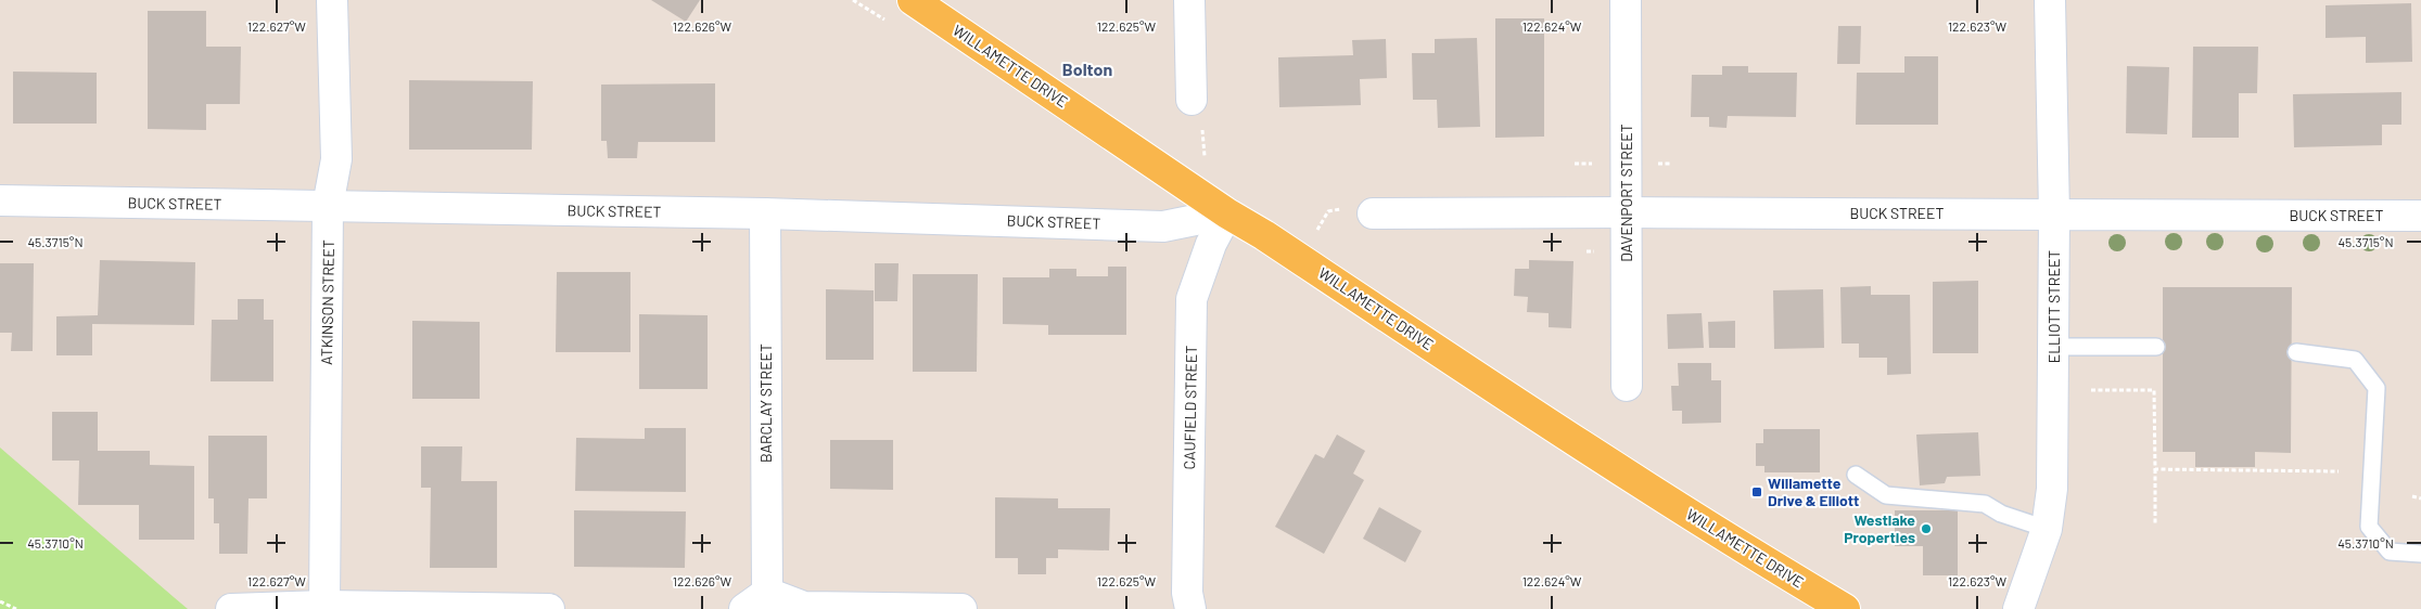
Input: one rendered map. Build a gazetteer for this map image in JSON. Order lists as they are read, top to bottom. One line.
{"streets":{"main road":["WILLAMETTE DRIVE"],"street":["DAVENPORT STREET","BUCK STREET","ATKINSON STREET","ELLIOTT STREET","BARCLAY STREET","CAUFIELD STREET"]},"crossings":[["WILLAMETTE DRIVE","BUCK STREET"],["WILLAMETTE DRIVE","CAUFIELD STREET"],["DAVENPORT STREET","BUCK STREET"],["BUCK STREET","ATKINSON STREET"],["BUCK STREET","ELLIOTT STREET"],["BUCK STREET","BARCLAY STREET"],["BUCK STREET","CAUFIELD STREET"]],"districts":["Bolton"],"places":{"transit":["Willamette Drive & Elliott"],"other":["Westlake Properties"]},"coordinates":["122.627°W","122.626°W","122.625°W","122.624°W","122.623°W","45.3715°N","45.3710°N"]}
